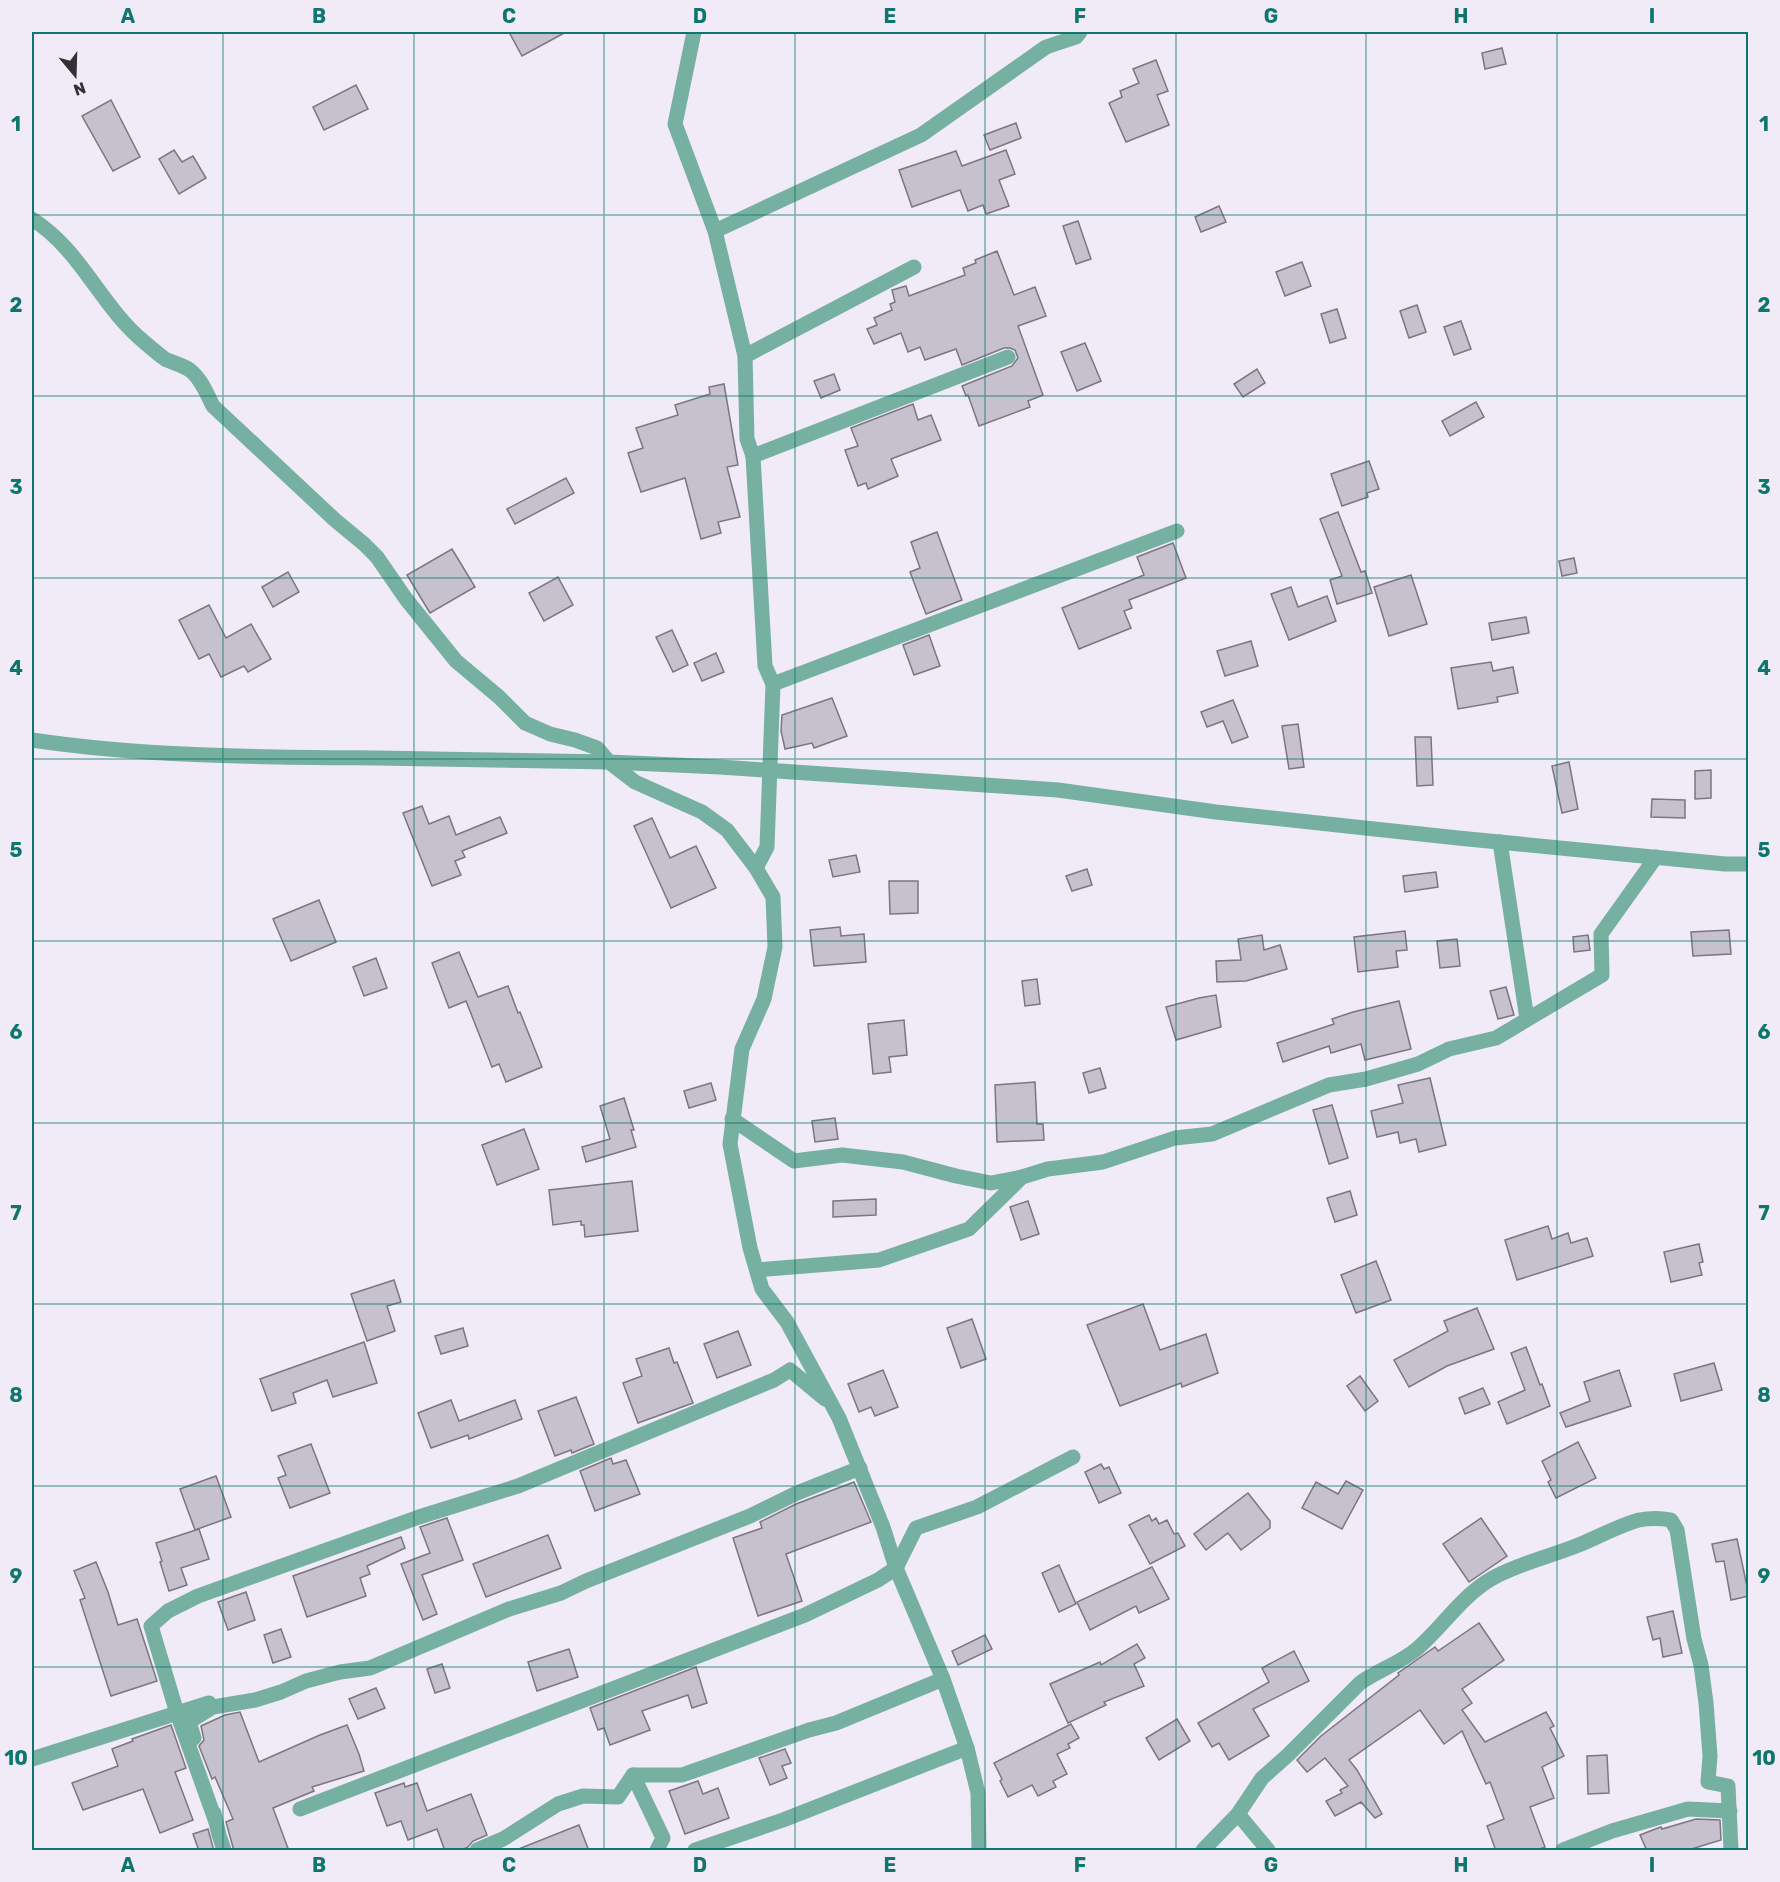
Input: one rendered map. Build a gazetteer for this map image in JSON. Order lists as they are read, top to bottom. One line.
{"north":"bottom","grid":{"columns":["A","B","C","D","E","F","G","H","I"],"rows":["1","2","3","4","5","6","7","8","9","10"]}}
